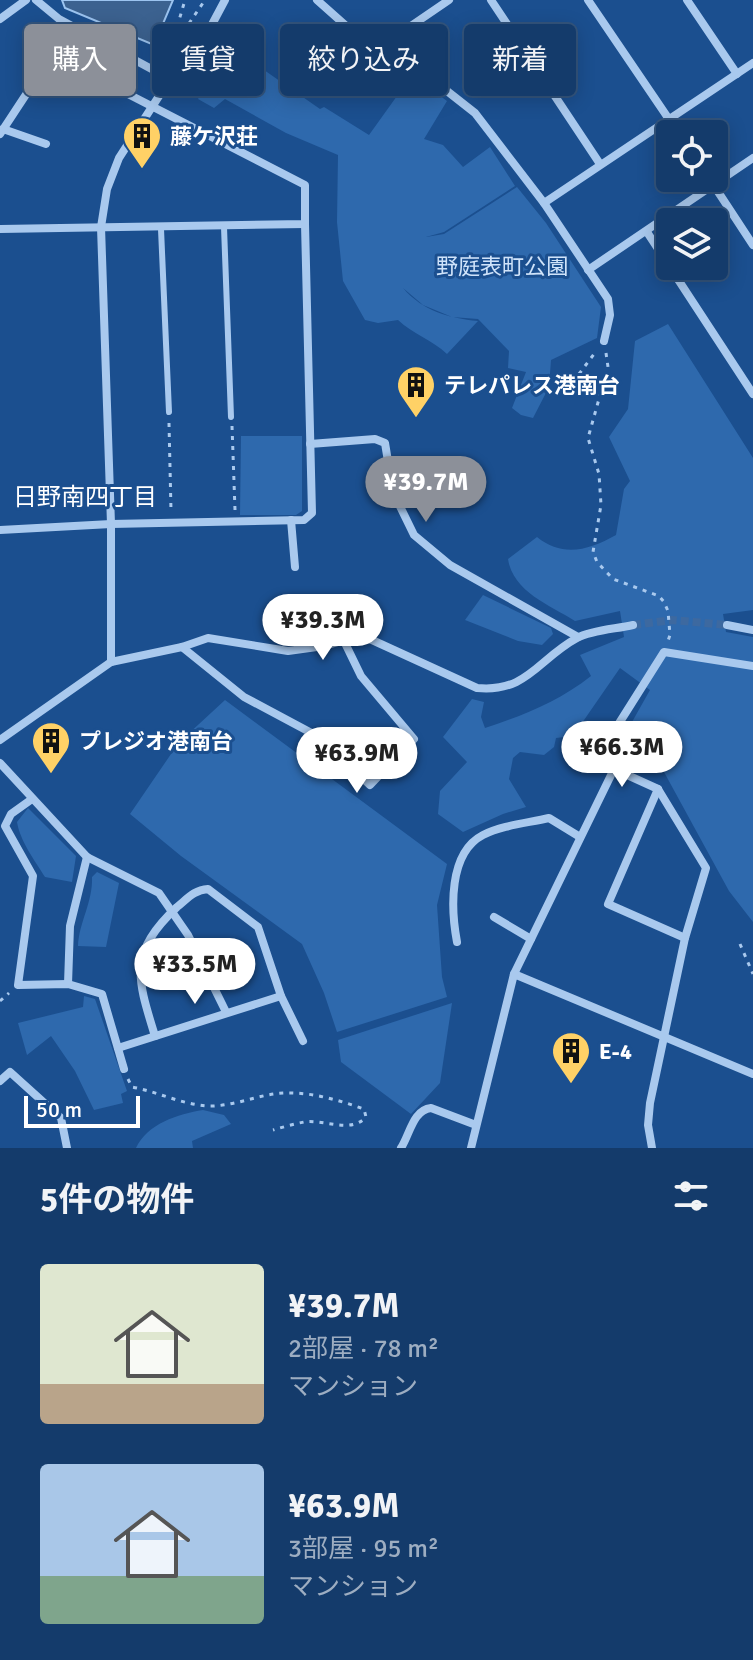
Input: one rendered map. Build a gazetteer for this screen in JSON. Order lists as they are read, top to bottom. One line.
{"districts":["日野南四丁目"],"parks":["野庭表町公園"],"places":{"building":["藤ケ沢荘","テレパレス港南台","プレジオ港南台","E-4"]},"scale_bar":"50 m","page":{"chip":["購入","賃貸","絞り込み","新着"],"price":["¥39.7M","¥39.3M","¥66.3M","¥63.9M","¥33.5M"],"scale":"50 m","heading":"5件の物件","list":[{"name":"¥39.7M","note":"2部屋 · 78 m² · マンション"},{"name":"¥63.9M","note":"3部屋 · 95 m² · マンション"}]}}
